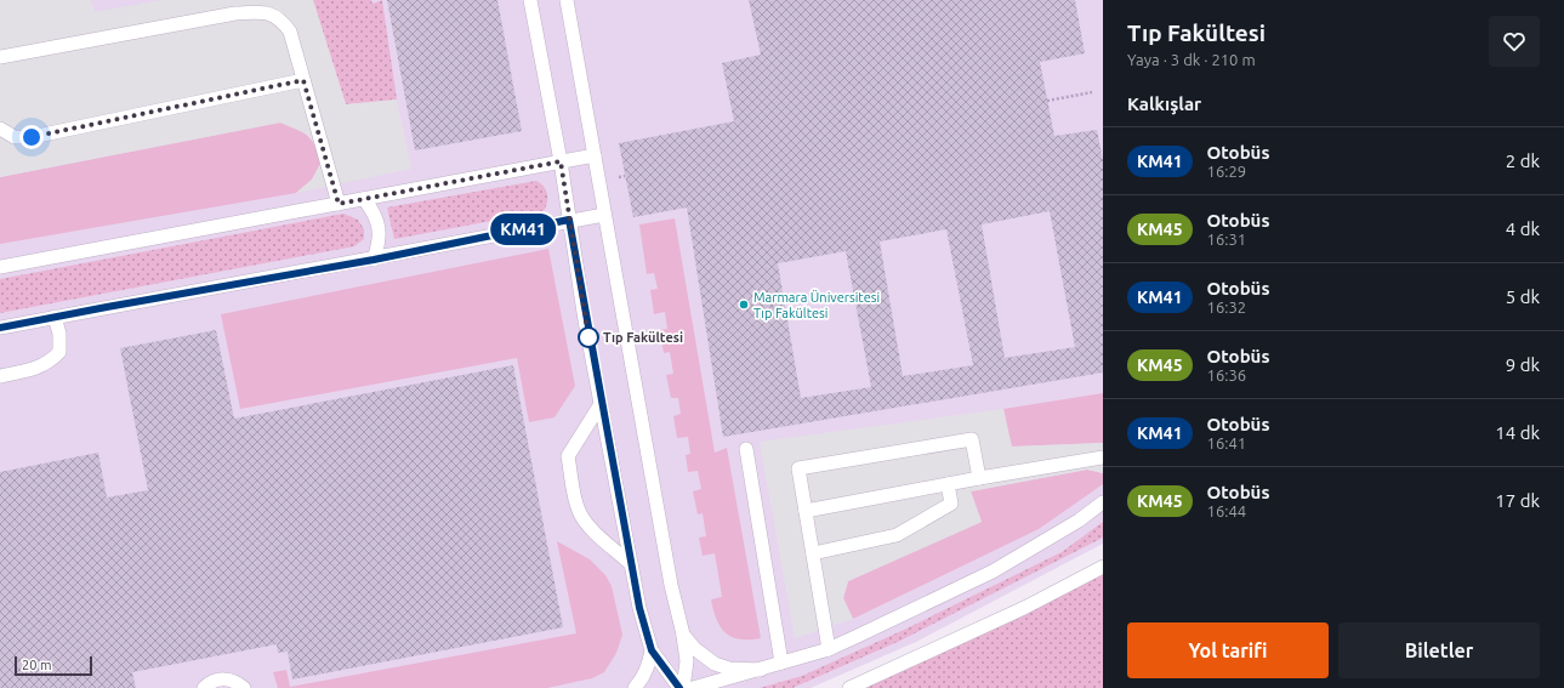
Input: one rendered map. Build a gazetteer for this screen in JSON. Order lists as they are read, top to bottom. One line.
{"places":["Marmara Üniversitesi Tıp Fakültesi","Tıp Fakültesi"],"lines":["bus line KM41"],"scale_bar":"20 m","page":{"on_map":"KM41","heading":[["Tıp Fakültesi","Yaya · 3 dk · 210 m"],"Kalkışlar"],"list":[{"mark":"KM41","name":"Otobüs","note":"16:29","value":"2 dk"},{"mark":"KM45","name":"Otobüs","note":"16:31","value":"4 dk"},{"mark":"KM41","name":"Otobüs","note":"16:32","value":"5 dk"},{"mark":"KM45","name":"Otobüs","note":"16:36","value":"9 dk"},{"mark":"KM41","name":"Otobüs","note":"16:41","value":"14 dk"},{"mark":"KM45","name":"Otobüs","note":"16:44","value":"17 dk"}],"buttons":["Yol tarifi","Biletler"],"scale":"20 m"}}
